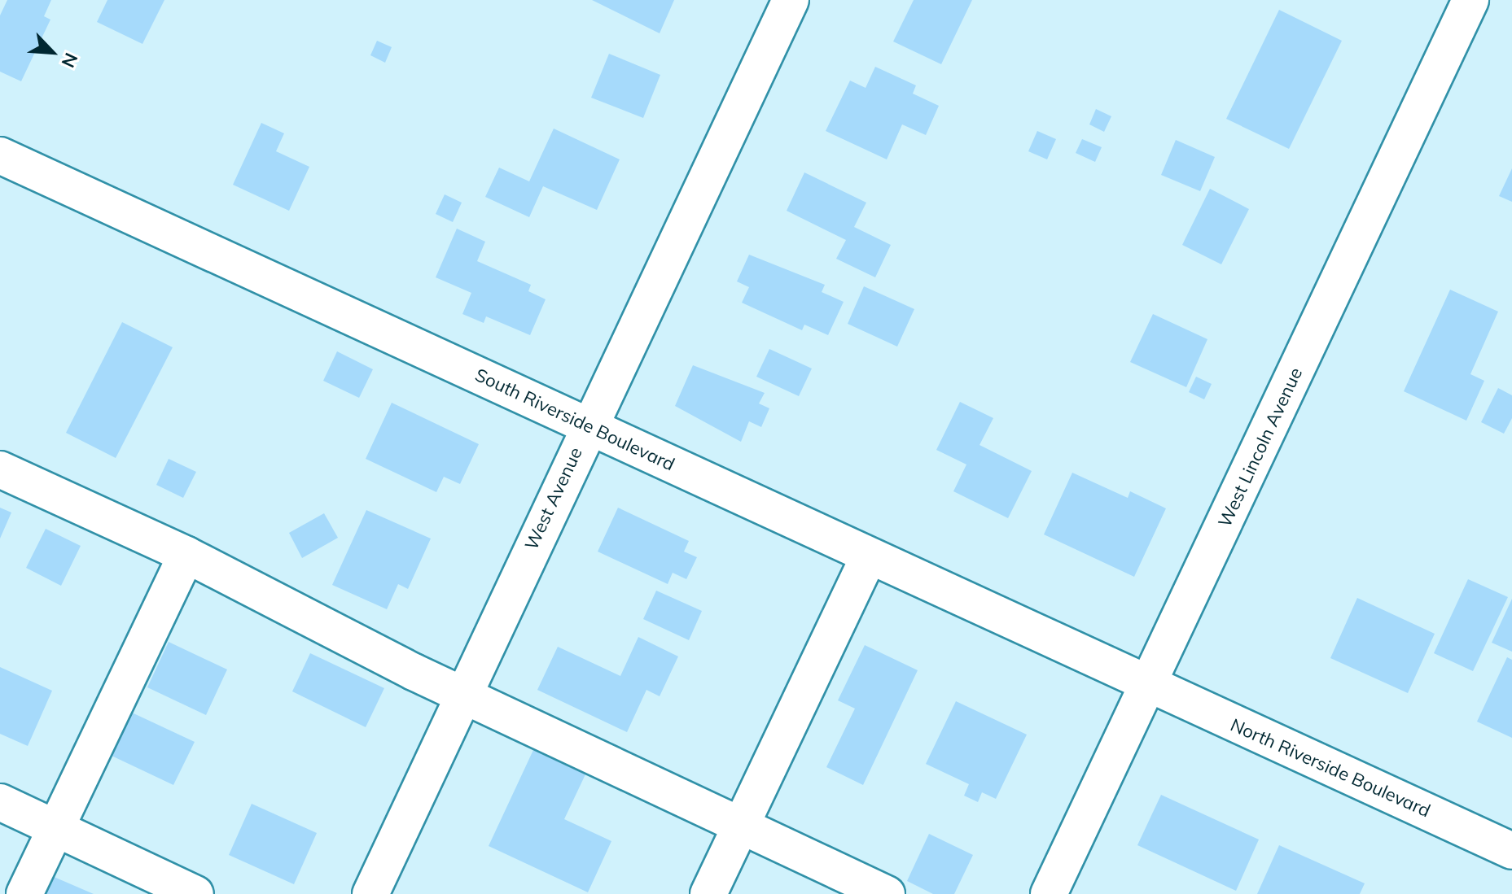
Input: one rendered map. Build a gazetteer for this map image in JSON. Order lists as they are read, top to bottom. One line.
{"streets":{"street":["South Riverside Boulevard","West Lincoln Avenue","West Avenue","North Riverside Boulevard"]},"crossings":[["South Riverside Boulevard","West Lincoln Avenue"],["South Riverside Boulevard","West Avenue"],["South Riverside Boulevard","North Riverside Boulevard"],["West Lincoln Avenue","North Riverside Boulevard"]],"north":"bottom right"}
